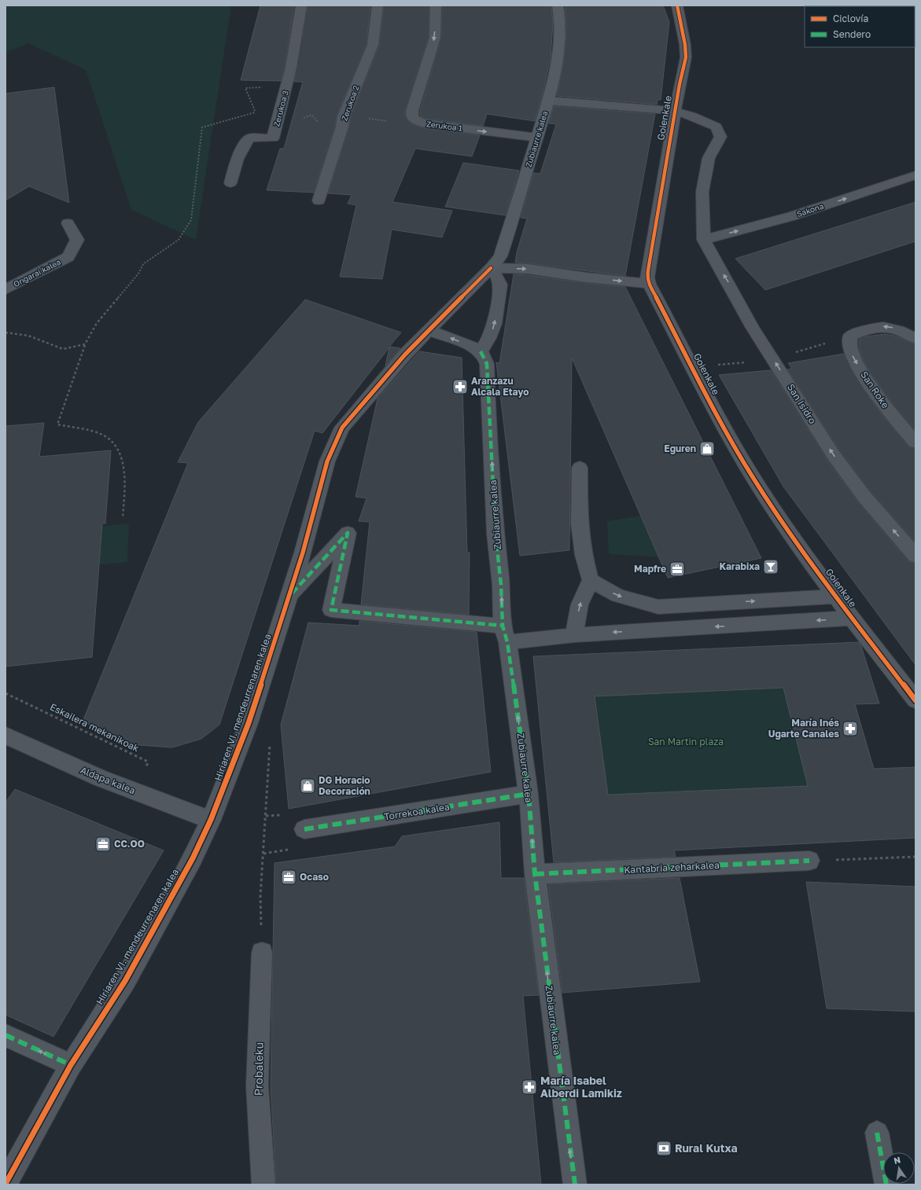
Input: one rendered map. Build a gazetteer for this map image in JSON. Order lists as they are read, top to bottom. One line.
{"streets":{"main road":["Zubiaurre kalea"],"street":["Zerukoa 2","Zerukoa 3","Goienkale","Zerukoa 1","Sakona","Ongarai kalea","San Roke","San Isidro","Hiriaren VI. mendeurrenaren kalea","Aldapa kalea","Torrekoa kalea","Kantabria zeharkalea","Probaleku"],"path":["Eskailera mekanikoak"]},"crossings":[["Zerukoa 1","Zubiaurre kalea"],["Zubiaurre kalea","Hiriaren VI. mendeurrenaren kalea"],["Zubiaurre kalea","Torrekoa kalea"],["Zubiaurre kalea","Kantabria zeharkalea"],["Sakona","San Isidro"],["Hiriaren VI. mendeurrenaren kalea","Aldapa kalea"],["Eskailera mekanikoak","Aldapa kalea"]],"one_way":["Zubiaurre kalea","Sakona","San Isidro"],"parks":["San Martin plaza"],"places":{"pharmacy":["Aranzazu Alcala Etayo","María Inés Ugarte Canales","María Isabel Alberdi Lamikiz"],"shop":["Eguren","DG Horacio Decoración"],"bar":["Karabixa"],"office":["Mapfre","CC.OO","Ocaso"],"bank":["Rural Kutxa"]},"legend":["Ciclovía","Sendero"],"north":"top"}
